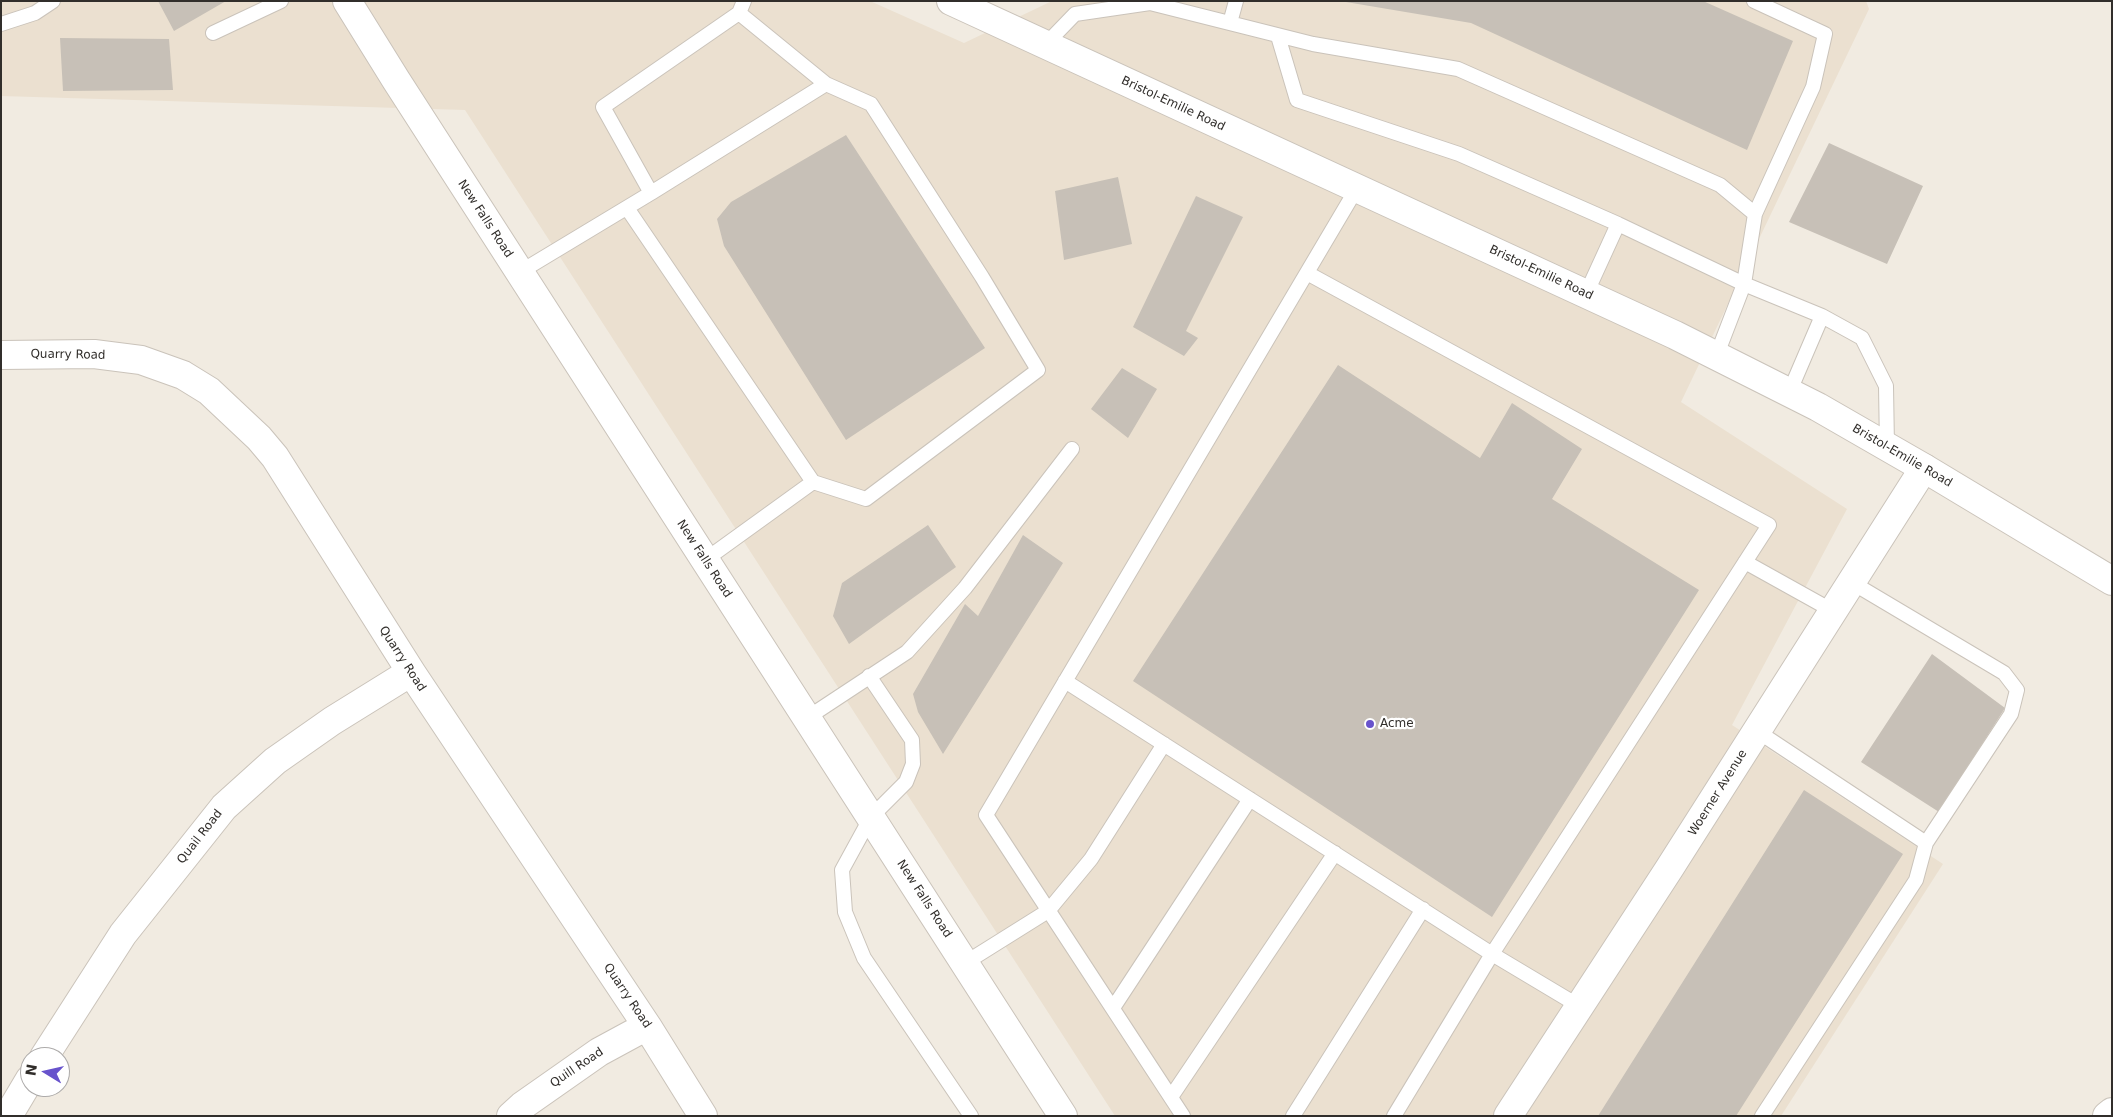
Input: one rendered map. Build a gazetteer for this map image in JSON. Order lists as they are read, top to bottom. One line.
{"streets":{"street":["Bristol-Emilie Road","New Falls Road","Quarry Road","Woerner Avenue","Quail Road","Quill Road"]},"crossings":[["Bristol-Emilie Road","Woerner Avenue"],["Quarry Road","Quail Road"],["Quarry Road","Quill Road"]],"places":["Acme"],"north":"left"}
